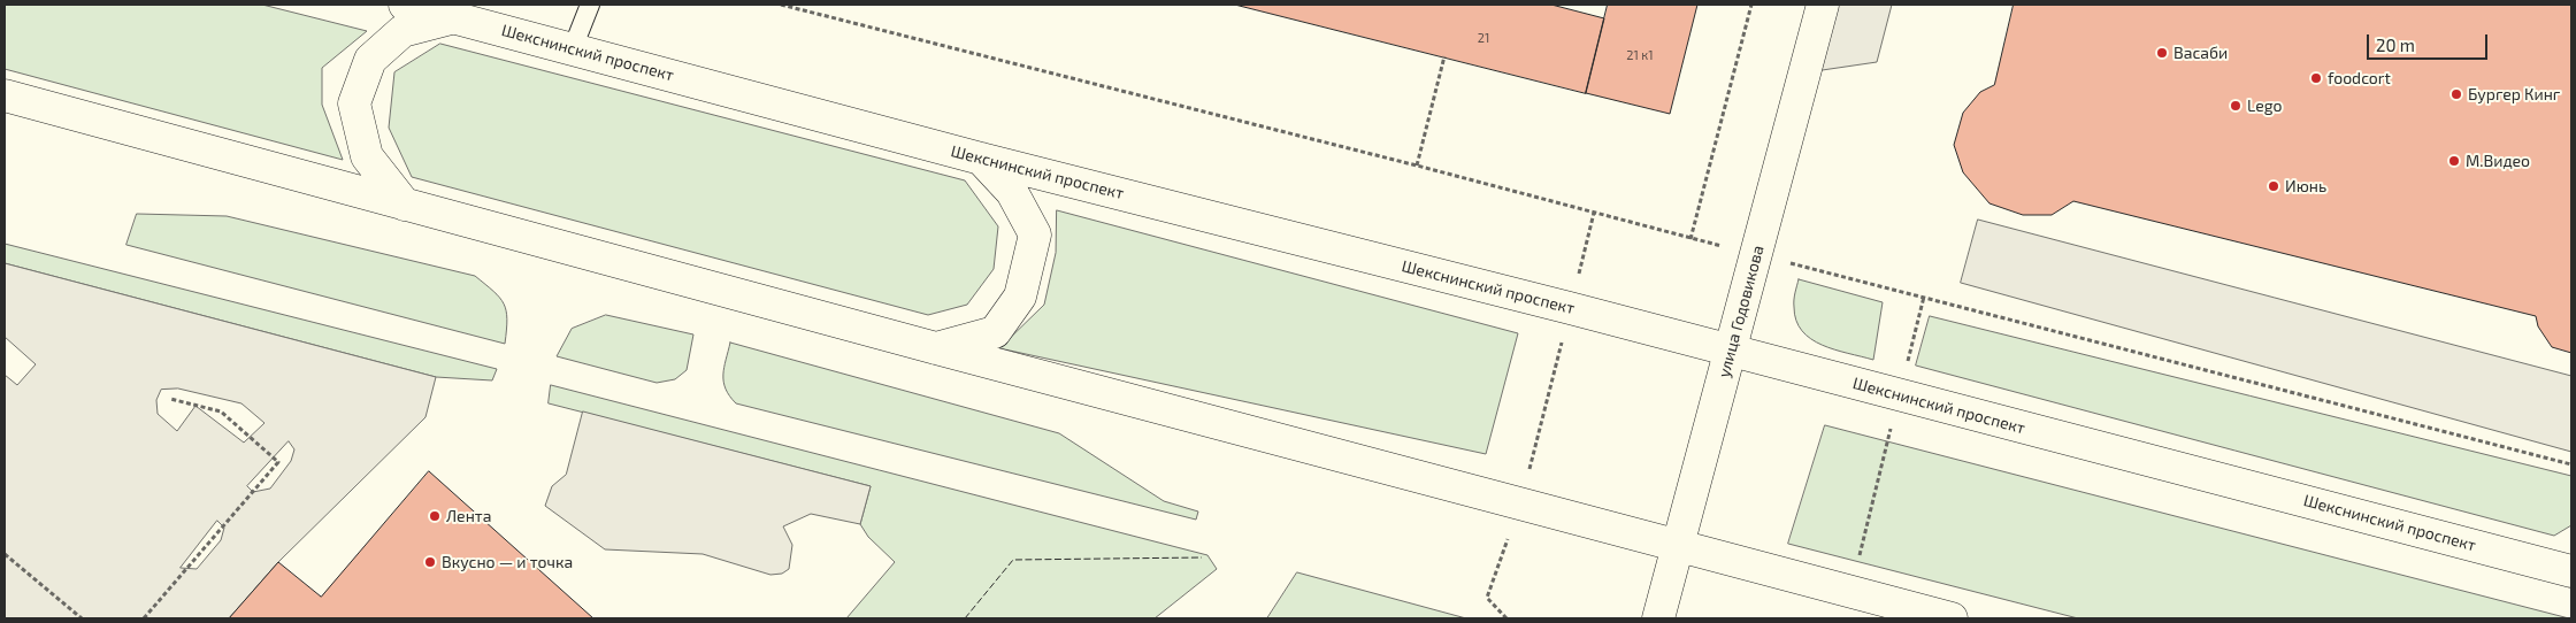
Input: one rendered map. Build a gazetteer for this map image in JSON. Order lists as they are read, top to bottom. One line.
{"streets":{"main road":["Шекснинский проспект","улица Годовикова"]},"crossings":[["Шекснинский проспект","улица Годовикова"]],"places":["Васаби","foodcort","Бургер Кинг","Lego","М.Видео","Июнь","Лента","Вкусно — и точка"],"house_numbers":["21","21 к1"],"scale_bar":"20 m"}
